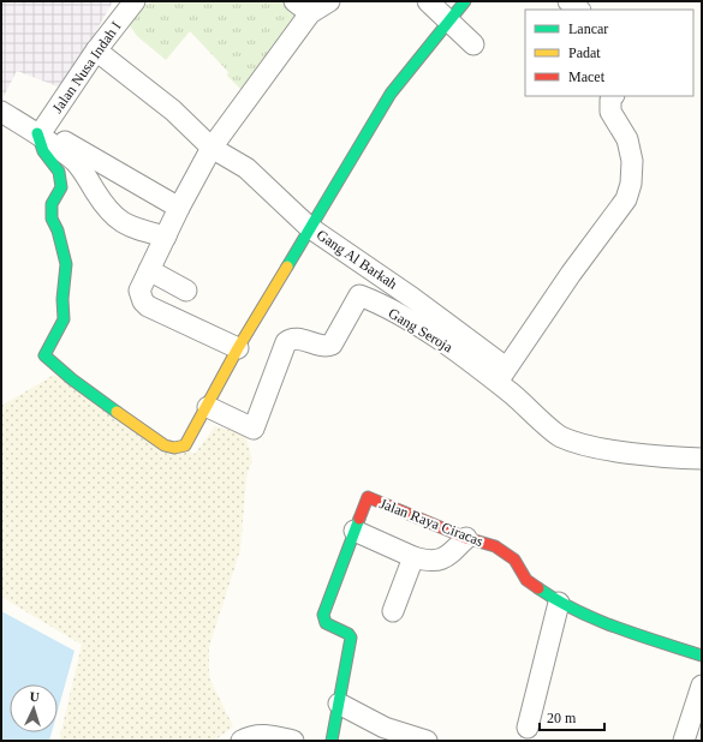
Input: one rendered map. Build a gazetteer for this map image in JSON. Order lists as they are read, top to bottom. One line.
{"streets":{"street":["Jalan Nusa Indah I","Gang Al Barkah","Gang Seroja","Jalan Raya Ciracas"]},"crossings":[["Jalan Nusa Indah I","Gang Al Barkah"],["Gang Al Barkah","Gang Seroja"]],"legend":["Lancar","Padat","Macet"],"scale_bar":"20 m","north":"top"}
